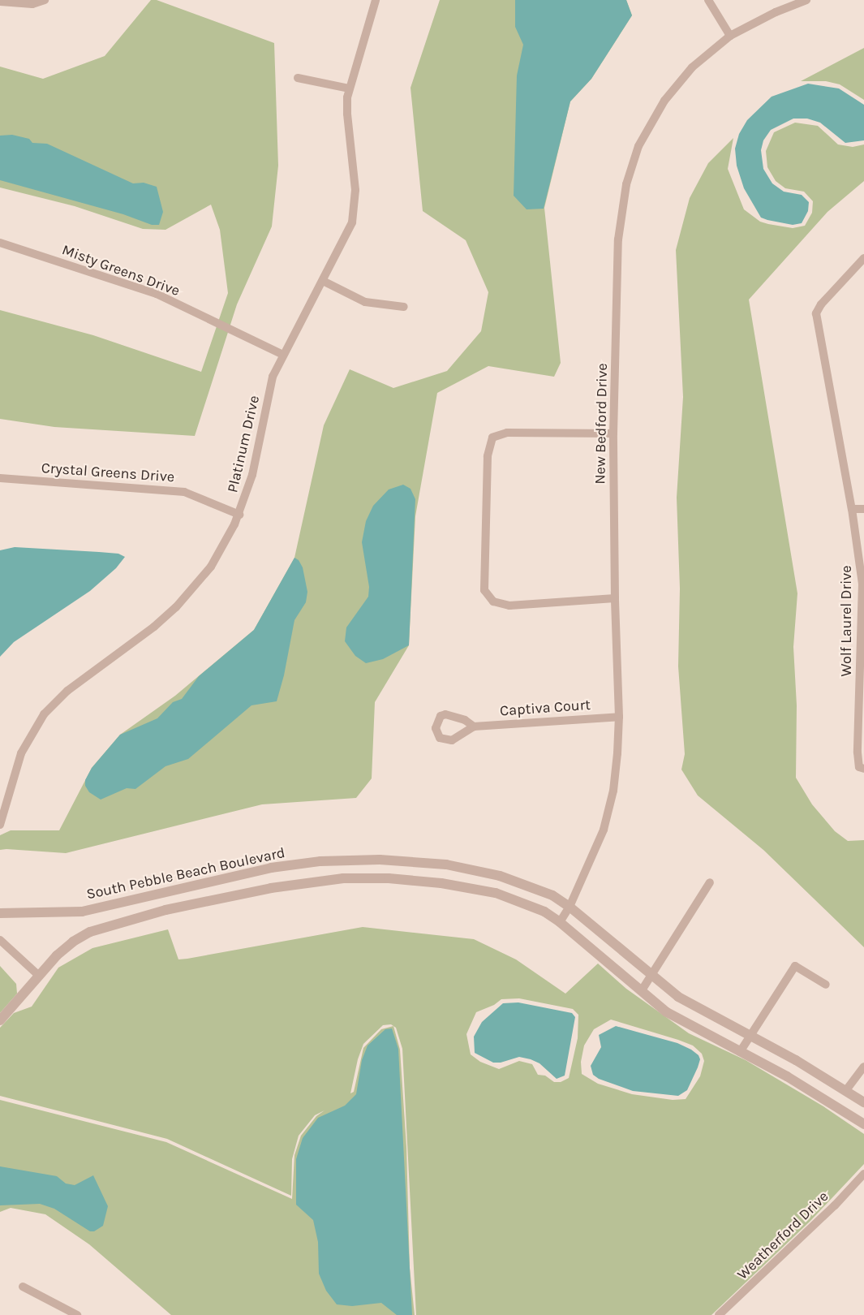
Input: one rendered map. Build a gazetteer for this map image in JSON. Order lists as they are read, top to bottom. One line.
{"streets":{"street":["Misty Greens Drive","New Bedford Drive","Platinum Drive","Crystal Greens Drive","Wolf Laurel Drive","Captiva Court","South Pebble Beach Boulevard","Weatherford Drive"]},"crossings":[["Misty Greens Drive","Platinum Drive"],["New Bedford Drive","Captiva Court"],["New Bedford Drive","South Pebble Beach Boulevard"],["Platinum Drive","Crystal Greens Drive"]]}
